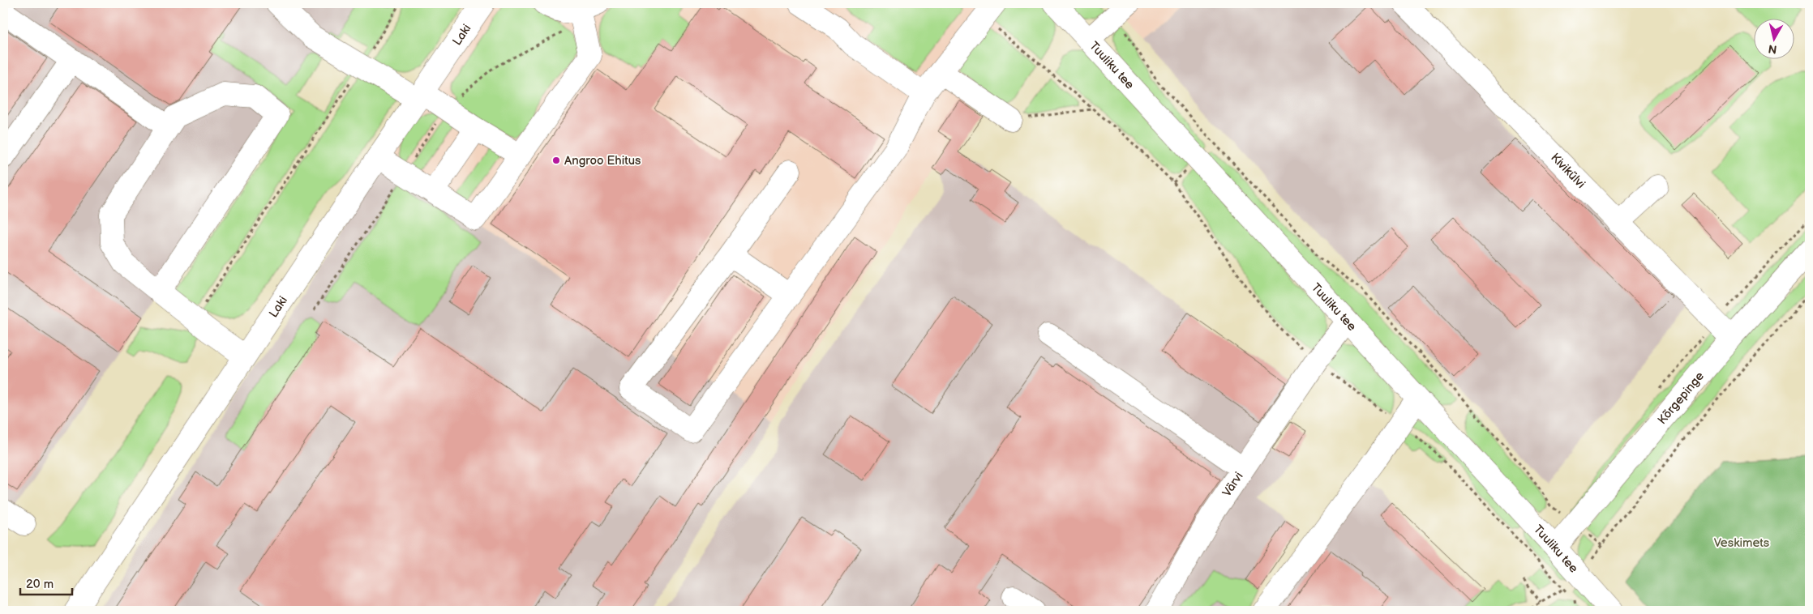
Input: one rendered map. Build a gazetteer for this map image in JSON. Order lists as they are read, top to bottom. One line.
{"streets":{"street":["Laki","Tuuliku tee","Kivikülvi","Kõrgepinge","Värvi"]},"crossings":[["Tuuliku tee","Kõrgepinge"],["Tuuliku tee","Värvi"],["Kivikülvi","Kõrgepinge"]],"parks":["Veskimets"],"places":["Angroo Ehitus"],"scale_bar":"20 m","north":"bottom"}
